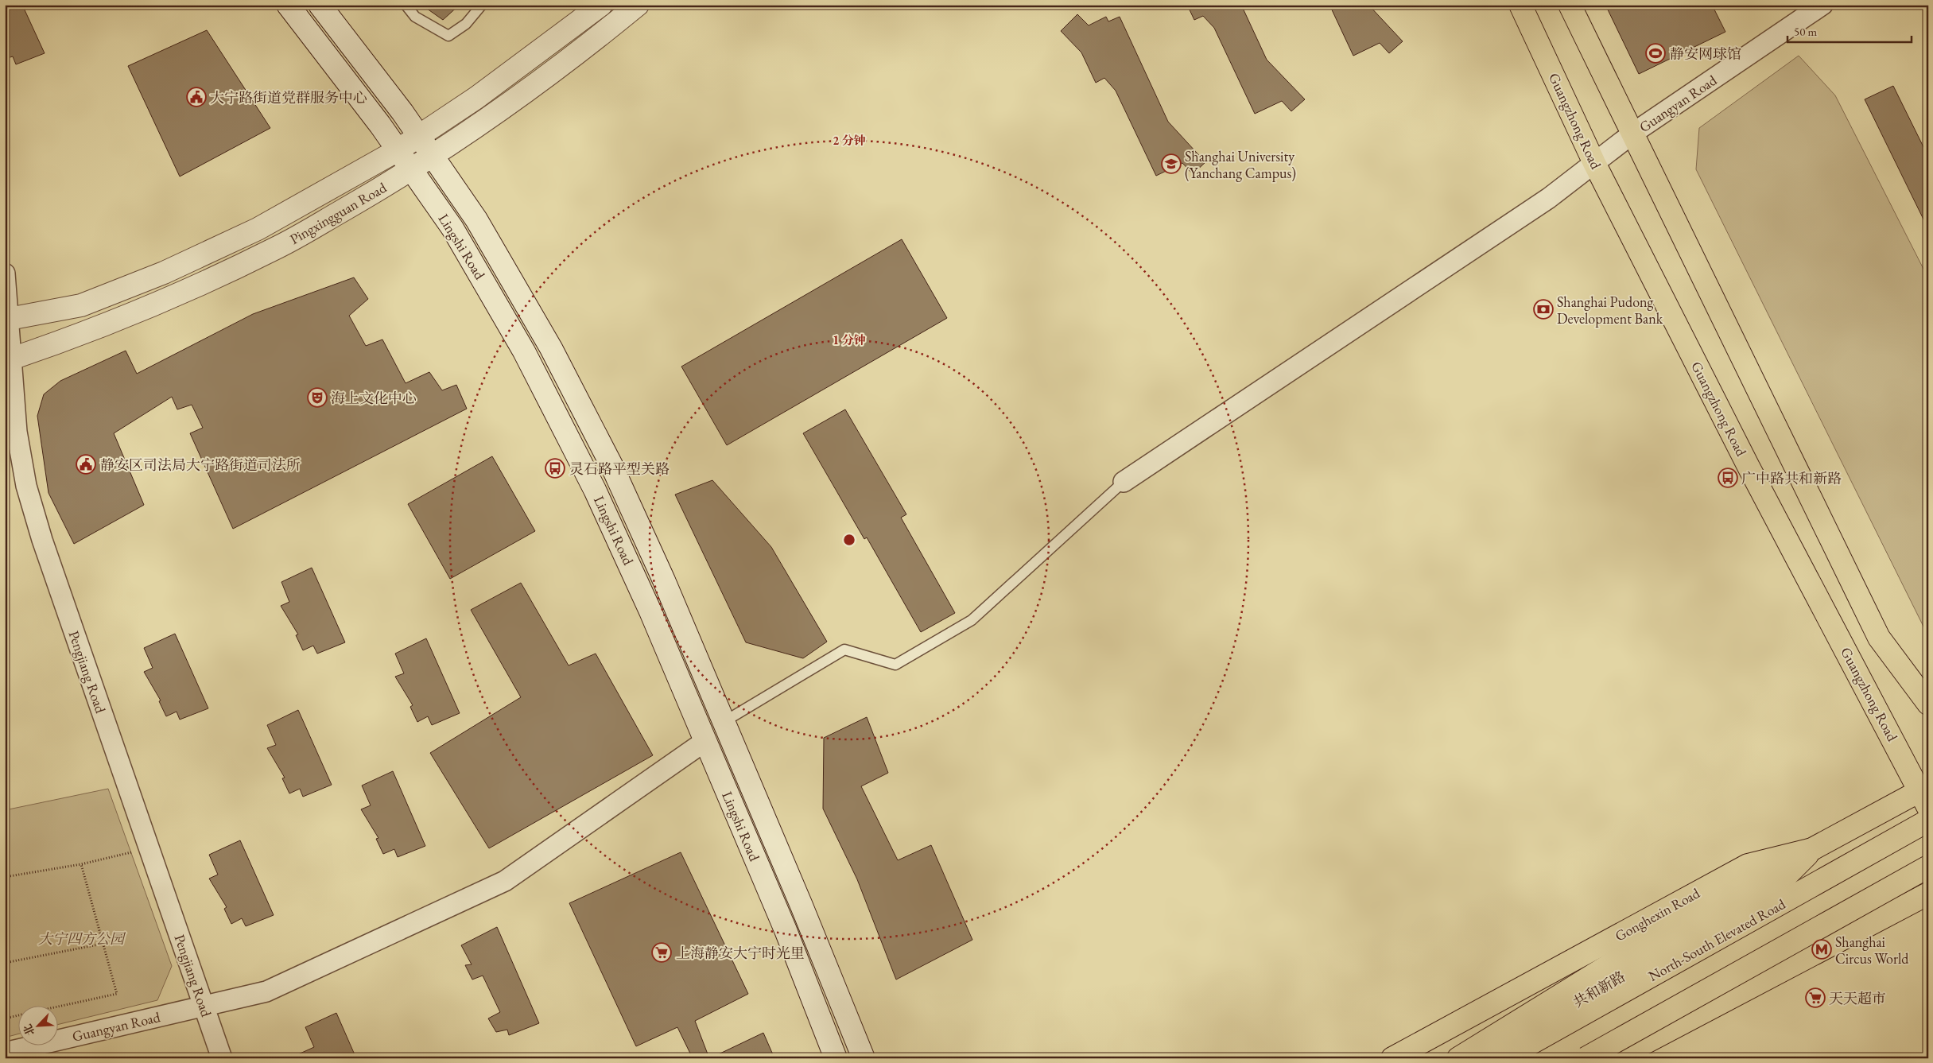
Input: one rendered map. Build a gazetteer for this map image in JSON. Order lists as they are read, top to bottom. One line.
{"streets":{"main road":["Guangzhong Road","Pingxingguan Road","Lingshi Road","Gonghexin Road","North-South Elevated Road","共和新路"],"street":["Guangyan Road","Pengjiang Road"]},"crossings":[["Guangyan Road","Guangzhong Road"],["Guangyan Road","Lingshi Road"],["Guangyan Road","Pengjiang Road"],["Guangzhong Road","Gonghexin Road"],["Pingxingguan Road","Lingshi Road"],["Pingxingguan Road","Pengjiang Road"],["Gonghexin Road","共和新路"]],"parks":["大宁四方公园"],"places":{"sports":["静安网球馆"],"public building":["大宁路街道党群服务中心","静安区司法局大宁路街道司法所"],"school or university":["Shanghai University (Yanchang Campus)"],"bank":["Shanghai Pudong Development Bank"],"theatre":["海上文化中心"],"bus stop":["灵石路平型关路","广中路共和新路"],"metro station":["Shanghai Circus World"],"supermarket":["上海静安大宁时光里","天天超市"]},"scale_bar":"50 m","north":"bottom left","rings":["2 分钟","1 分钟"]}
